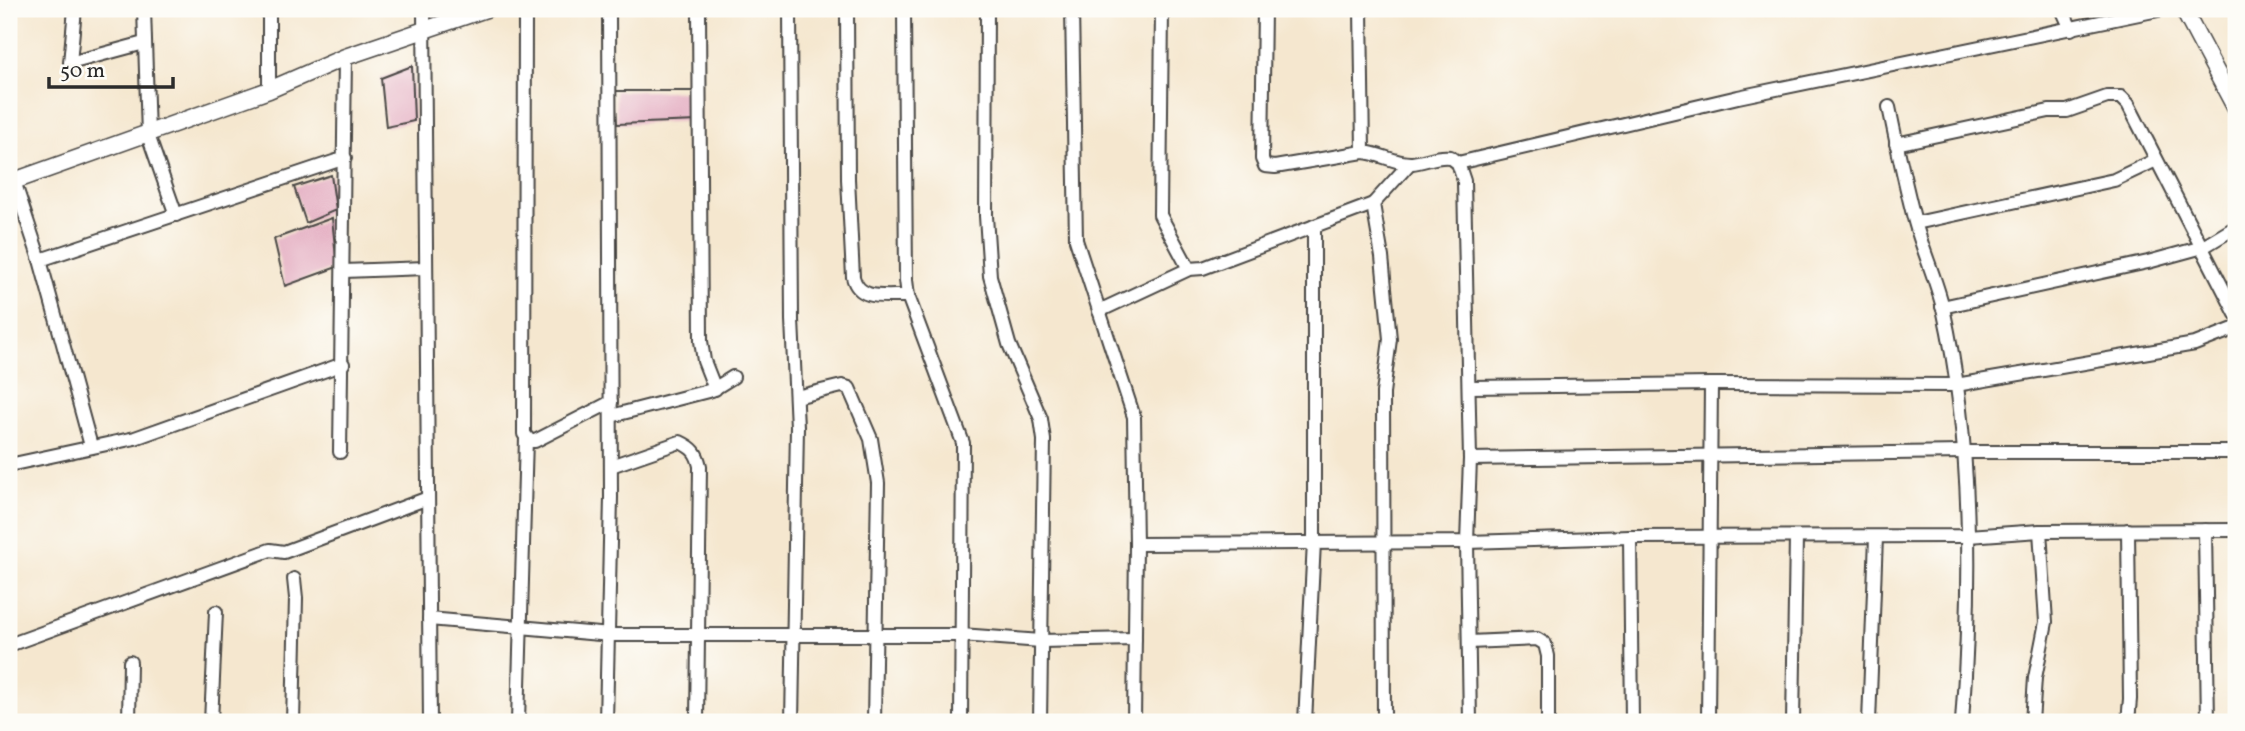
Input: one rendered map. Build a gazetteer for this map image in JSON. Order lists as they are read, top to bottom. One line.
{"scale_bar":"50 m"}
